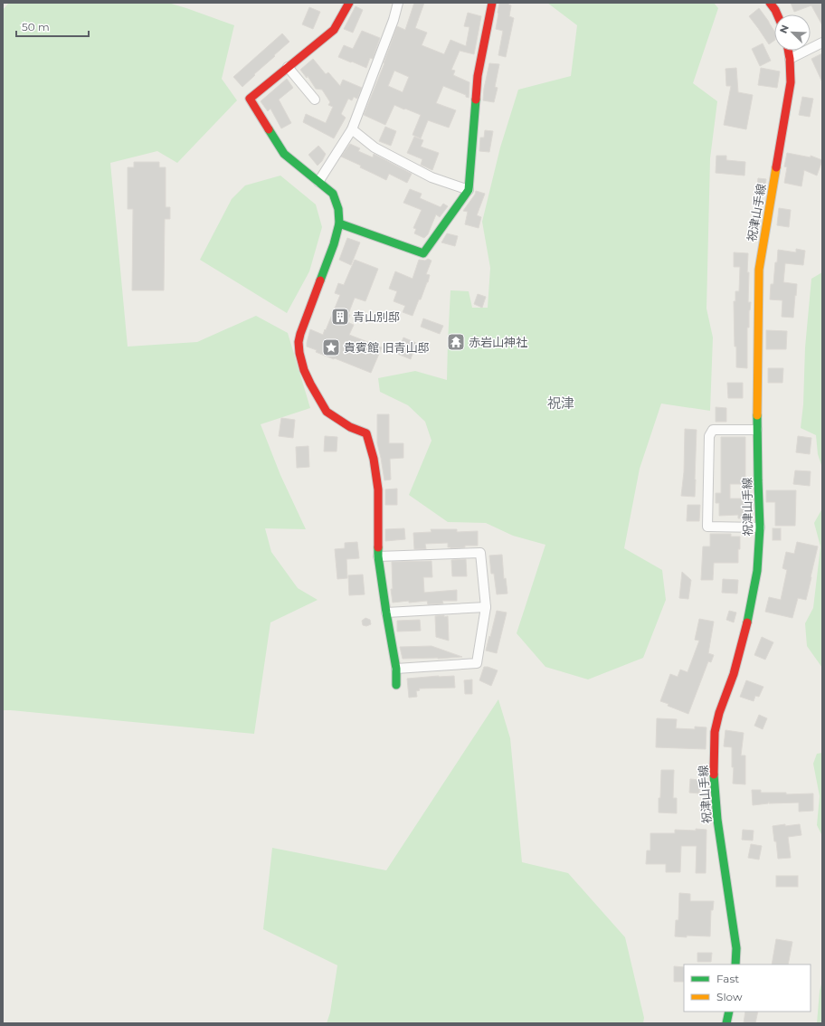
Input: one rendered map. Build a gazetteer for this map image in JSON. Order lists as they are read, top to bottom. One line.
{"streets":{"street":["祝津山手線"]},"districts":["祝津"],"places":{"building":["青山別邸"],"temple":["赤岩山神社"],"place":["貴賓館 旧青山邸"]},"legend":["Fast","Slow"],"scale_bar":"50 m","north":"top left"}
